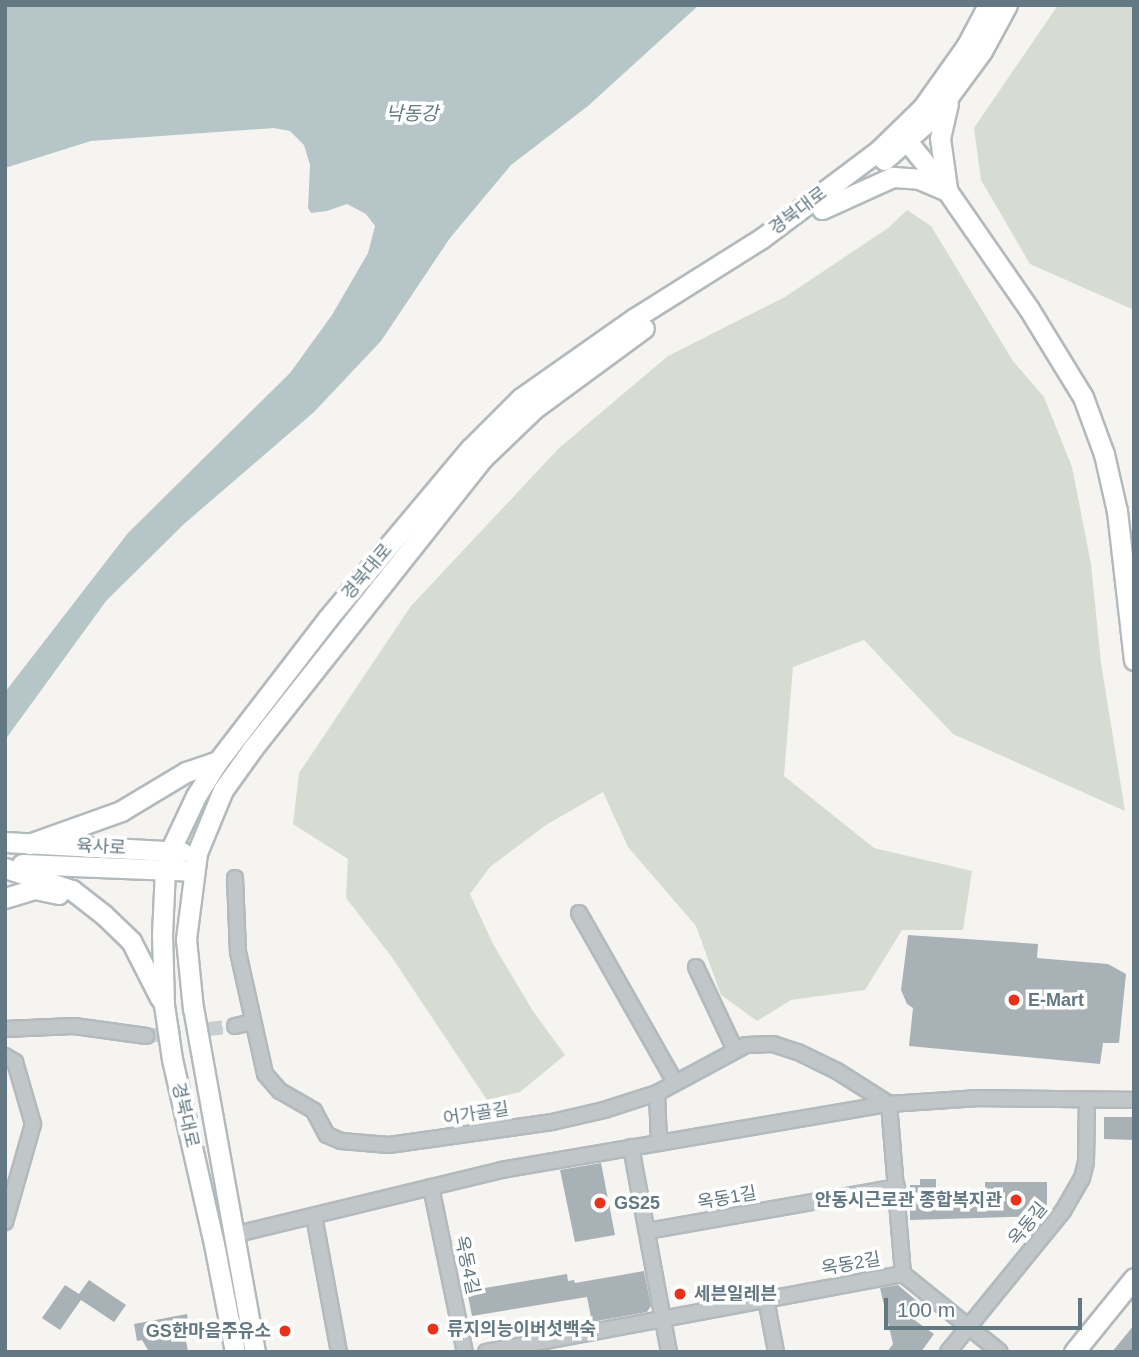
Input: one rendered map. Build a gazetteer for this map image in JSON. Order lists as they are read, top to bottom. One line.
{"streets":{"street":["경북대로","육사로","어가골길","옥동1길","옥동길","옥동2길","옥동4길"]},"crossings":[["경북대로","육사로"],["옥동길","옥동2길"]],"water":["낙동강"],"places":["E-Mart","안동시근로관 종합복지관","GS25","세븐일레븐","류지의능이버섯백숙","GS한마음주유소"],"scale_bar":"100 m"}
